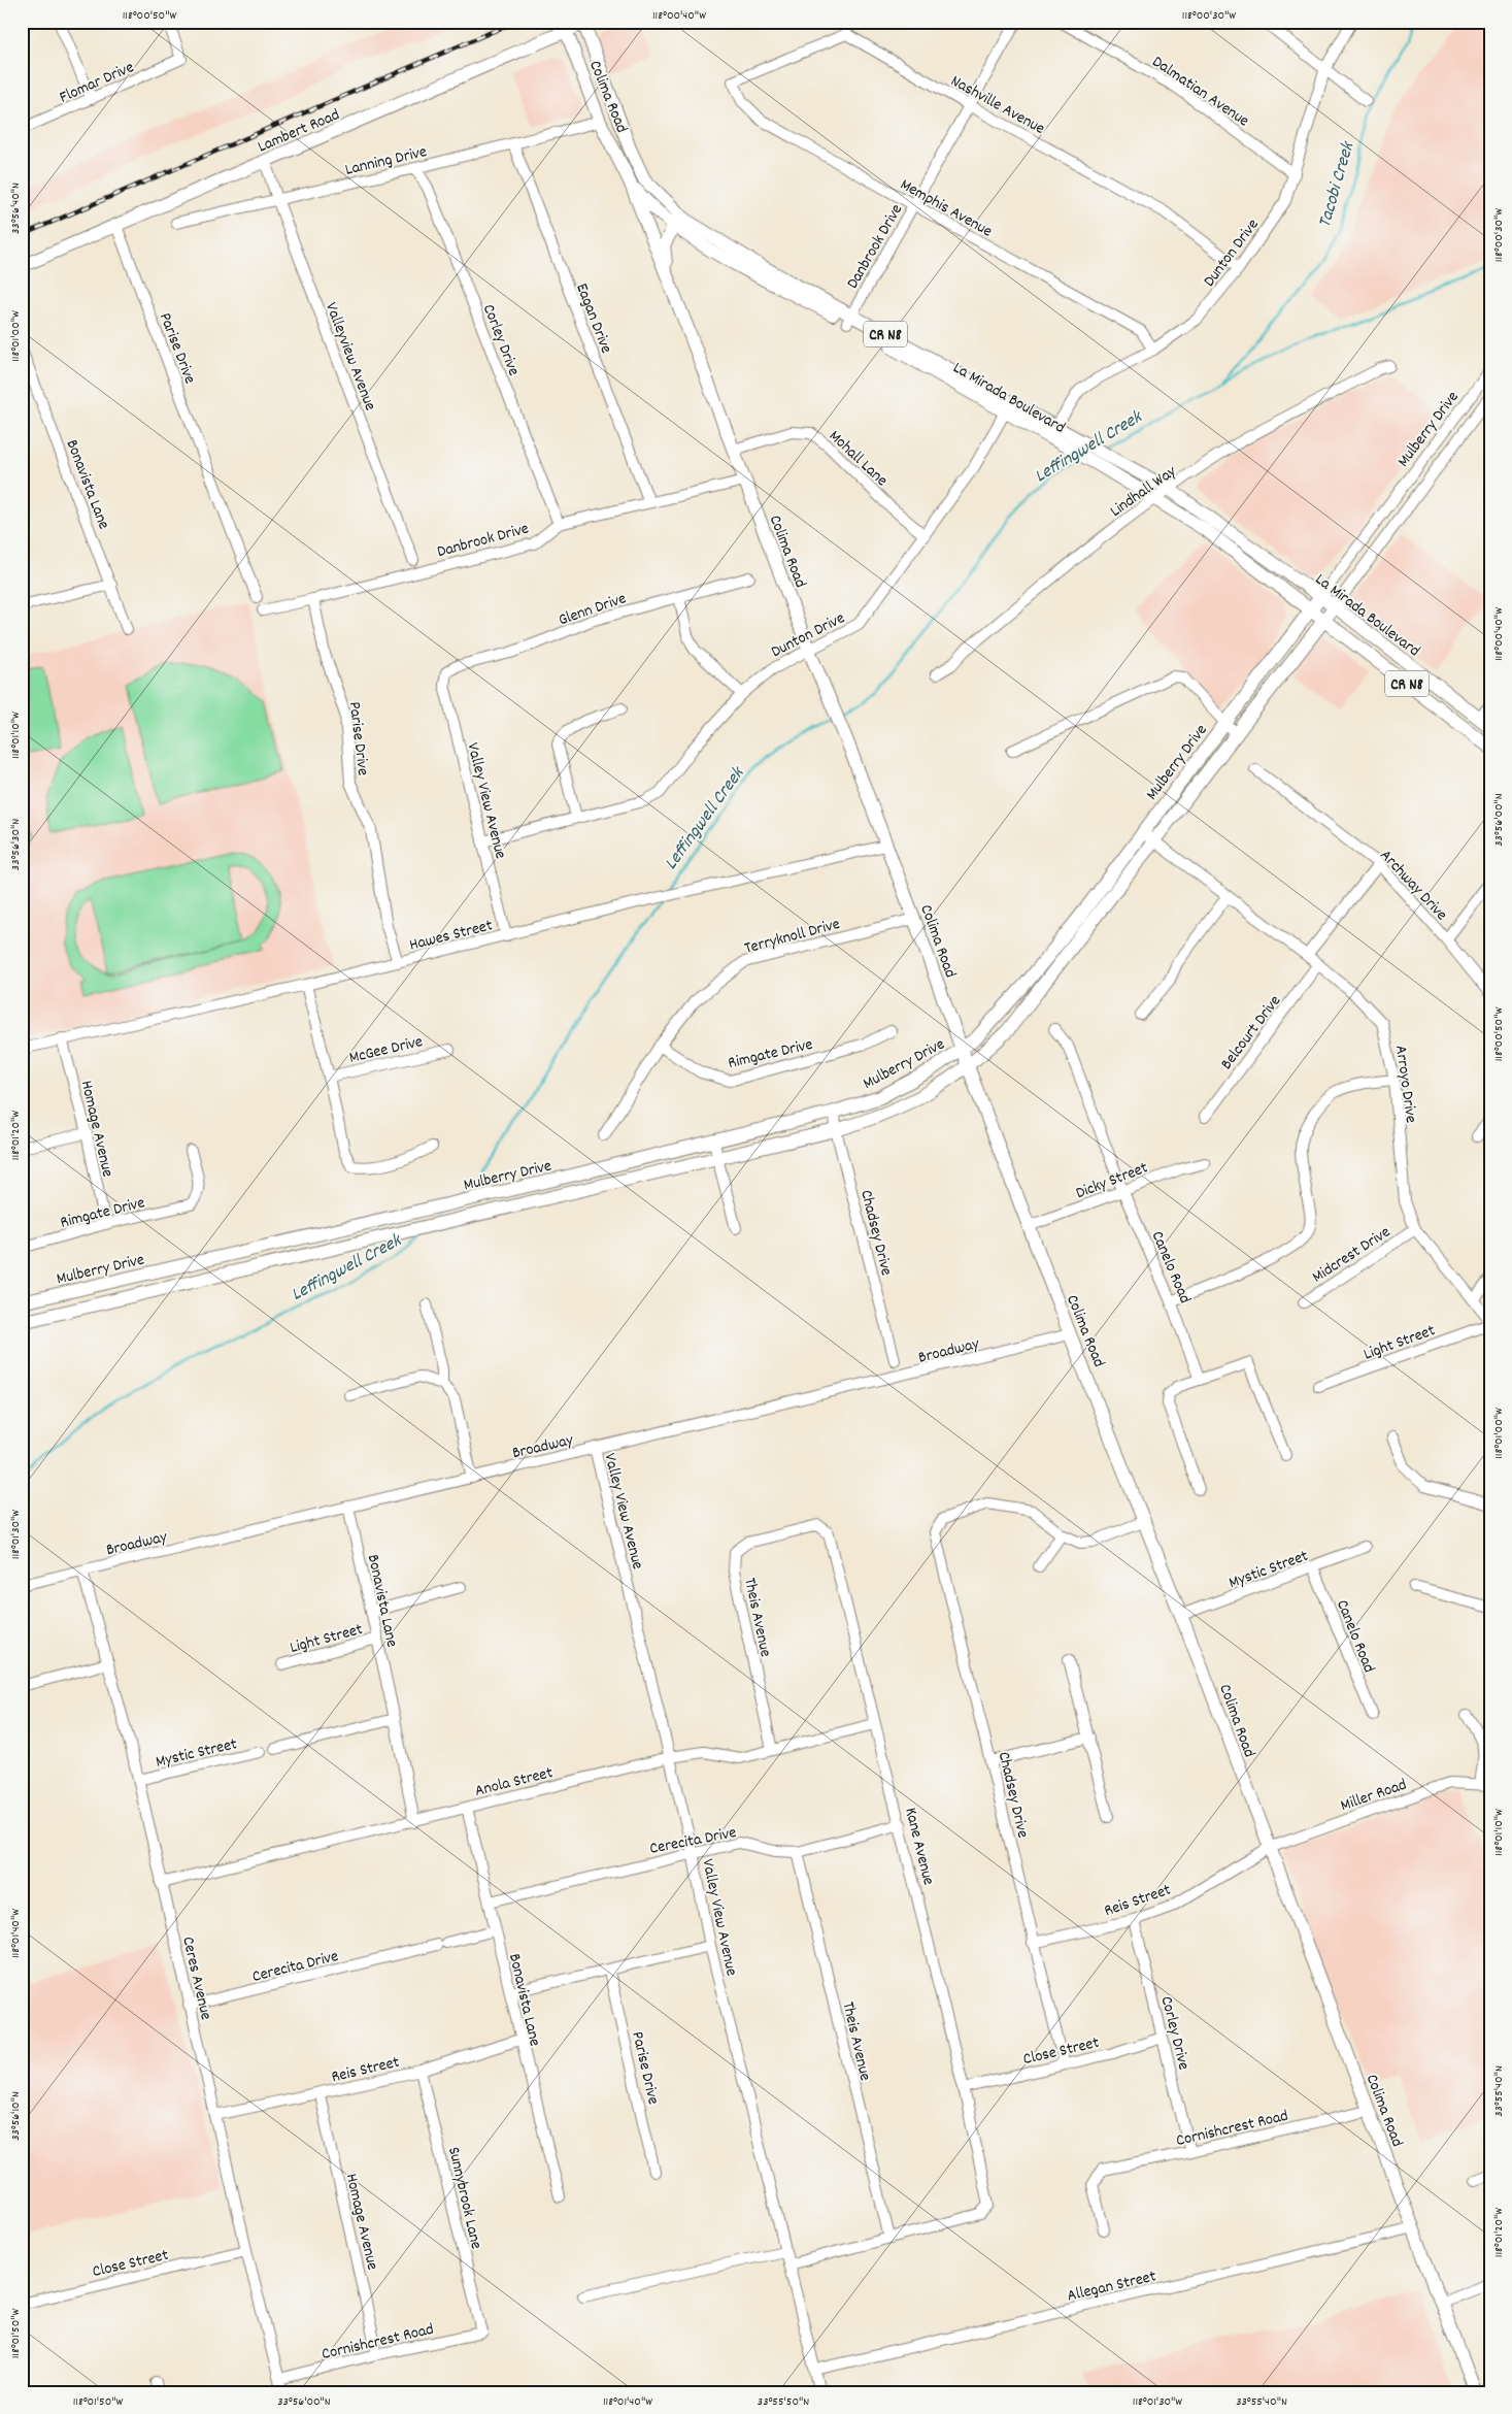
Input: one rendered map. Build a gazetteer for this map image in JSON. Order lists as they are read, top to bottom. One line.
{"streets":{"main road":["Colima Road","Lambert Road","CR N8","La Mirada Boulevard","Mulberry Drive"],"street":["Flomar Drive","Dalmatian Avenue","Nashville Avenue","Lanning Drive","Memphis Avenue","Danbrook Drive","Dunton Drive","Eagan Drive","Corley Drive","Parise Drive","Valleyview Avenue","Mohall Lane","Bonavista Lane","Lindhall Way","Glenn Drive","Valley View Avenue","Archway Drive","Hawes Street","Terryknoll Drive","Belcourt Drive","McGee Drive","Rimgate Drive","Arroyo Drive","Homage Avenue","Dicky Street","Chadsey Drive","Midcrest Drive","Canelo Road","Light Street","Broadway","Mystic Street","Theis Avenue","Anola Street","Miller Road","Cerecita Drive","Kane Avenue","Reis Street","Ceres Avenue","Close Street","Cornishcrest Road","Sunnybrook Lane","Allegan Street"]},"crossings":[["Dalmatian Avenue","Dunton Drive"],["Colima Road","Lambert Road"],["Colima Road","Lanning Drive"],["Colima Road","Danbrook Drive"],["Colima Road","Dunton Drive"],["Colima Road","La Mirada Boulevard"],["Colima Road","Mulberry Drive"],["Colima Road","Mohall Lane"],["Colima Road","Hawes Street"],["Colima Road","Terryknoll Drive"],["Colima Road","Dicky Street"],["Colima Road","Broadway"],["Colima Road","Mystic Street"],["Colima Road","Miller Road"],["Colima Road","Reis Street"],["Colima Road","Cornishcrest Road"],["Colima Road","Allegan Street"],["Nashville Avenue","Memphis Avenue"],["Nashville Avenue","Danbrook Drive"],["Nashville Avenue","Dunton Drive"],["Lambert Road","Parise Drive"],["Lambert Road","Valleyview Avenue"],["Lanning Drive","Eagan Drive"],["Lanning Drive","Corley Drive"],["Lanning Drive","Valleyview Avenue"],["Memphis Avenue","Danbrook Drive"],["Memphis Avenue","Dunton Drive"],["Danbrook Drive","Eagan Drive"],["Danbrook Drive","Corley Drive"],["Danbrook Drive","Parise Drive"],["Danbrook Drive","La Mirada Boulevard"],["Dunton Drive","La Mirada Boulevard"],["Dunton Drive","Mohall Lane"],["Dunton Drive","Valley View Avenue"],["Corley Drive","Reis Street"],["Corley Drive","Close Street"],["Corley Drive","Cornishcrest Road"],["Parise Drive","Hawes Street"],["La Mirada Boulevard","Mulberry Drive"],["La Mirada Boulevard","Lindhall Way"],["Mulberry Drive","Arroyo Drive"],["Mulberry Drive","Chadsey Drive"],["Bonavista Lane","Light Street"],["Bonavista Lane","Broadway"],["Bonavista Lane","Anola Street"],["Bonavista Lane","Cerecita Drive"],["Bonavista Lane","Reis Street"],["Glenn Drive","Valley View Avenue"],["Valley View Avenue","Hawes Street"],["Valley View Avenue","Broadway"],["Valley View Avenue","Anola Street"],["Valley View Avenue","Cerecita Drive"],["Valley View Avenue","Allegan Street"],["Hawes Street","Homage Avenue"],["Terryknoll Drive","Rimgate Drive"],["Belcourt Drive","Arroyo Drive"],["Rimgate Drive","Homage Avenue"],["Arroyo Drive","Midcrest Drive"],["Homage Avenue","Reis Street"],["Homage Avenue","Cornishcrest Road"],["Dicky Street","Canelo Road"],["Chadsey Drive","Reis Street"],["Chadsey Drive","Close Street"],["Canelo Road","Mystic Street"],["Broadway","Ceres Avenue"],["Mystic Street","Ceres Avenue"],["Theis Avenue","Anola Street"],["Theis Avenue","Cerecita Drive"],["Theis Avenue","Kane Avenue"],["Anola Street","Kane Avenue"],["Anola Street","Ceres Avenue"],["Miller Road","Reis Street"],["Cerecita Drive","Kane Avenue"],["Cerecita Drive","Ceres Avenue"],["Kane Avenue","Close Street"],["Reis Street","Ceres Avenue"],["Reis Street","Sunnybrook Lane"],["Ceres Avenue","Close Street"],["Ceres Avenue","Cornishcrest Road"],["Cornishcrest Road","Sunnybrook Lane"]],"water":["Tacobi Creek","Leffingwell Creek"],"coordinates":["118°00'50\"W","118°00'40\"W","118°00'30\"W","33°56'40\"N","118°01'00\"W","118°01'10\"W","33°56'00\"N","33°56'30\"N","118°01'20\"W","118°01'30\"W","118°01'40\"W","33°55'40\"N","33°56'10\"N","118°01'50\"W","33°55'50\"N"]}
